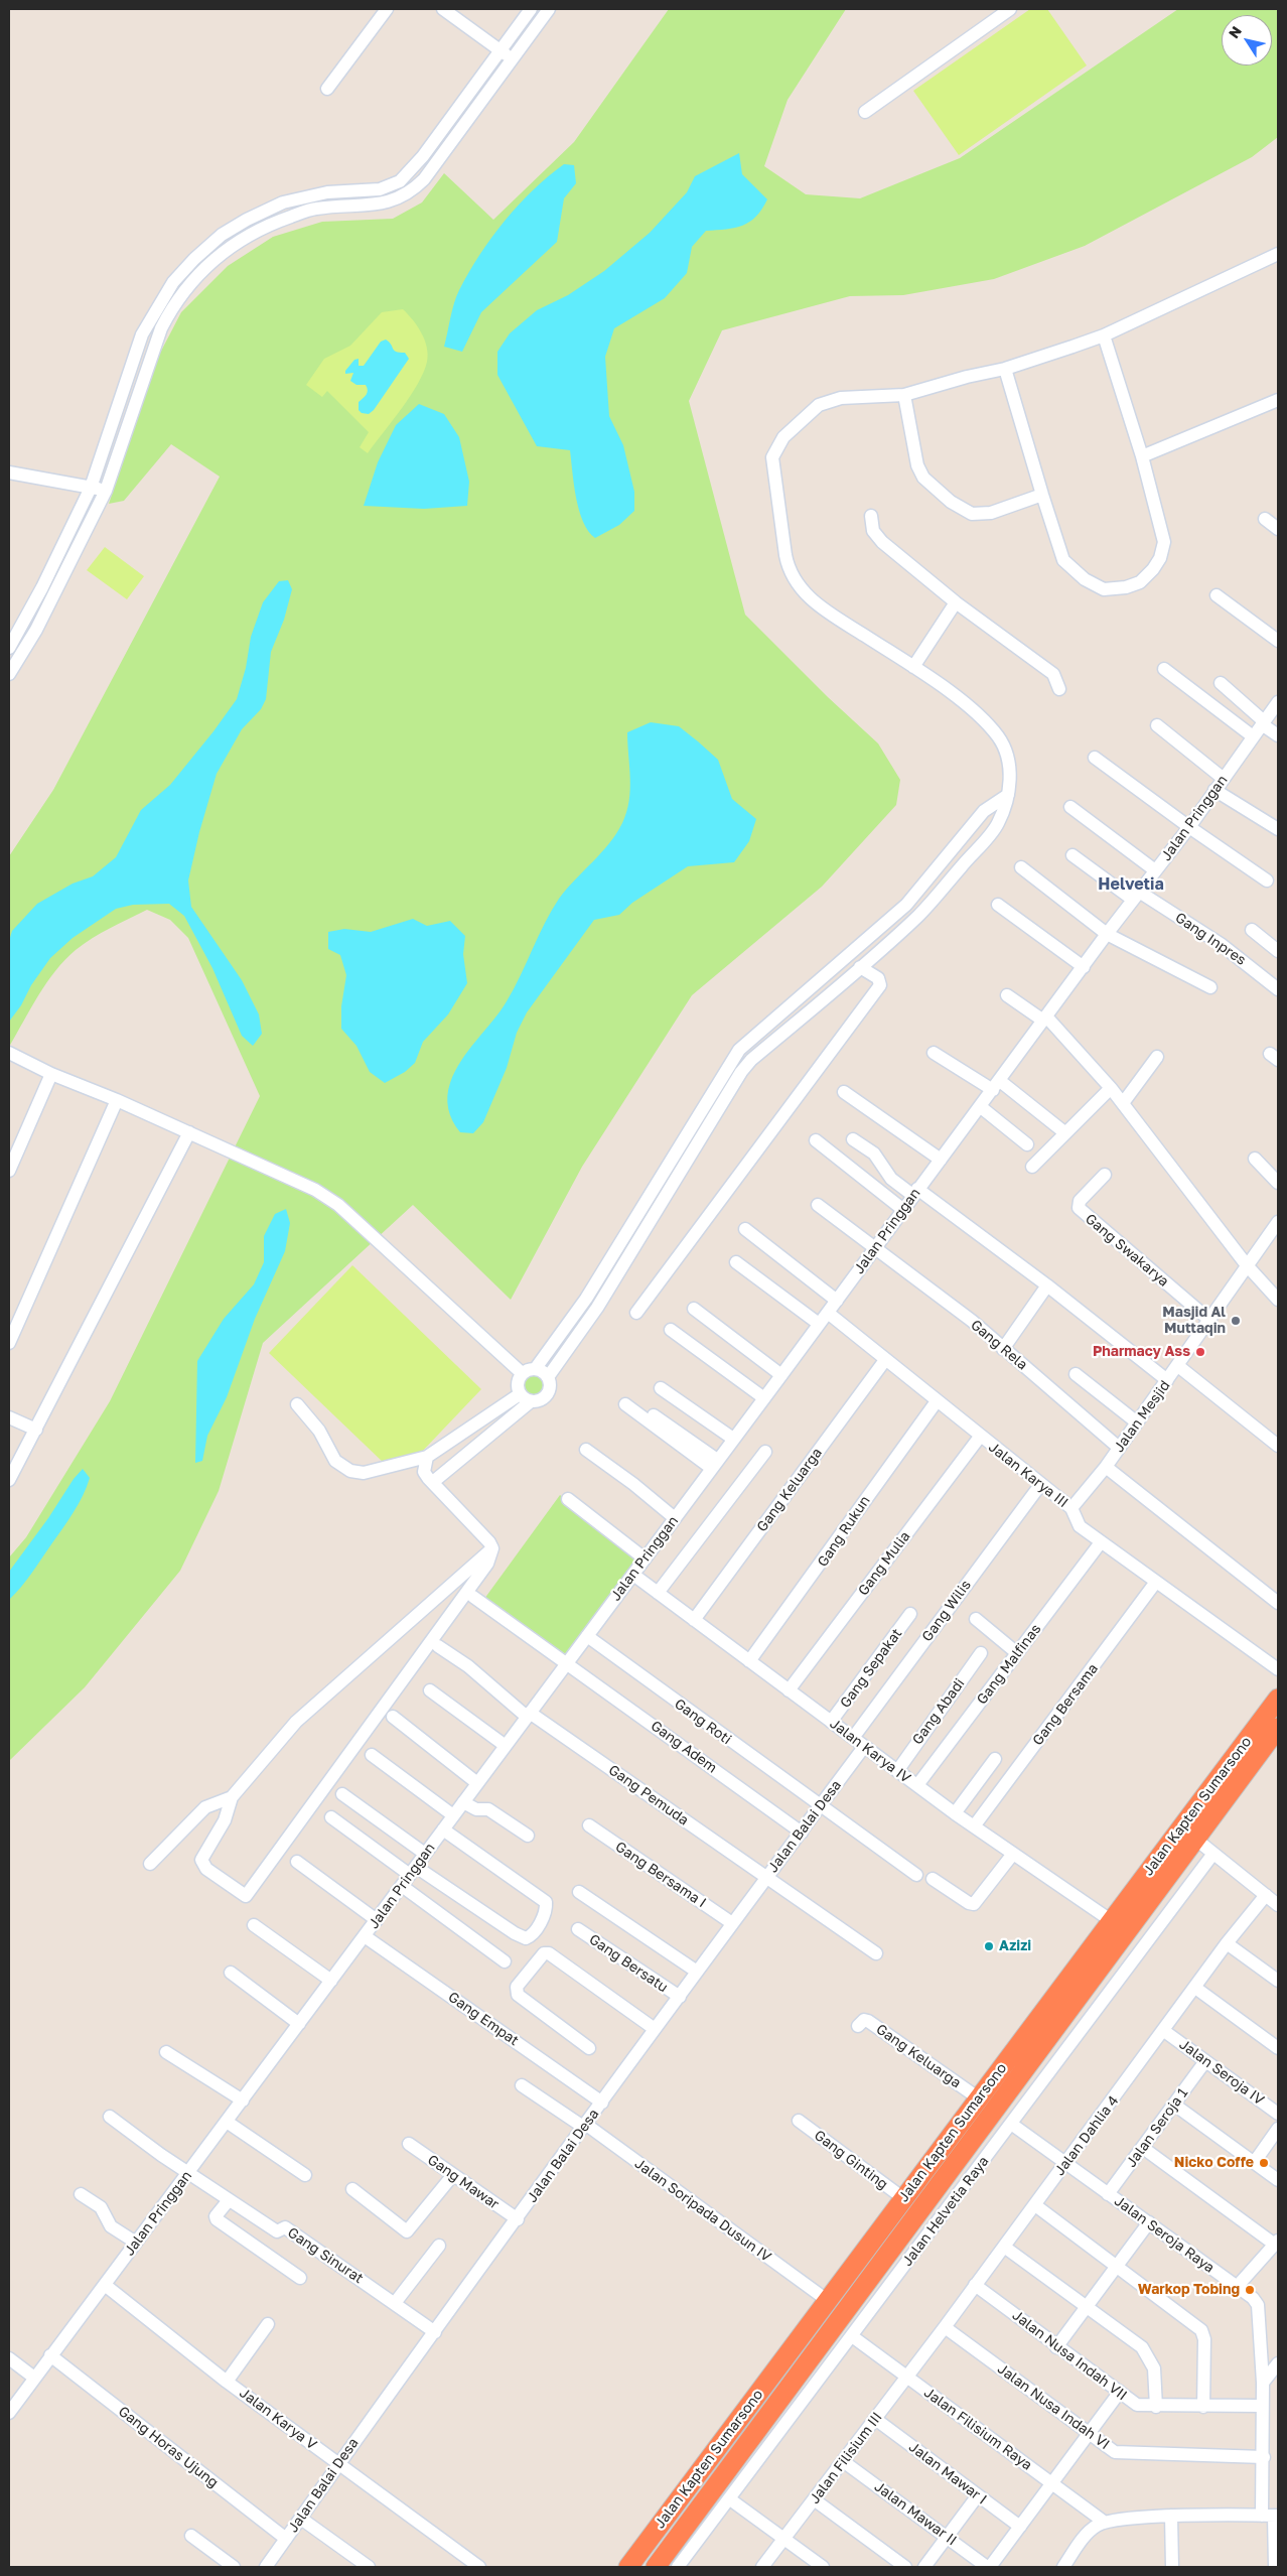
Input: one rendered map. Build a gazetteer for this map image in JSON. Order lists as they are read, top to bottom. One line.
{"streets":{"highway":["Jalan Kapten Sumarsono"],"street":["Jalan Pringgan","Gang Inpres","Gang Swakarya","Gang Rela","Jalan Mesjid","Jalan Karya III","Gang Keluarga","Gang Rukun","Gang Mulia","Gang Wilis","Gang Malfinas","Gang Sepakat","Gang Bersama","Gang Abadi","Gang Roti","Gang Adem","Jalan Karya IV","Gang Pemuda","Jalan Balai Desa","Gang Bersama I","Gang Bersatu","Gang Empat","Jalan Seroja IV","Jalan Seroja 1","Jalan Dahlia 4","Gang Ginting","Gang Mawar","Jalan Soripada Dusun IV","Jalan Helvetia Raya","Jalan Seroja Raya","Gang Sinurat","Jalan Nusa Indah VII","Jalan Nusa Indah VI","Jalan Karya V","Jalan Filisium Raya","Gang Horas Ujung","Jalan Filisium III","Jalan Mawar I","Jalan Mawar II"]},"crossings":[["Jalan Pringgan","Gang Inpres"],["Jalan Pringgan","Gang Rela"],["Jalan Pringgan","Jalan Karya III"],["Jalan Pringgan","Gang Roti"],["Jalan Pringgan","Gang Adem"],["Jalan Pringgan","Jalan Karya IV"],["Jalan Pringgan","Gang Pemuda"],["Jalan Pringgan","Gang Empat"],["Jalan Pringgan","Gang Sinurat"],["Jalan Pringgan","Jalan Karya V"],["Jalan Pringgan","Gang Horas Ujung"],["Gang Swakarya","Jalan Mesjid"],["Gang Rela","Jalan Mesjid"],["Jalan Mesjid","Jalan Karya III"],["Jalan Karya III","Gang Keluarga"],["Jalan Karya III","Gang Rukun"],["Jalan Karya III","Gang Mulia"],["Jalan Karya III","Gang Wilis"],["Jalan Karya III","Gang Malfinas"],["Jalan Karya III","Gang Bersama"],["Gang Keluarga","Jalan Karya IV"],["Gang Keluarga","Jalan Kapten Sumarsono"],["Gang Rukun","Jalan Karya IV"],["Gang Mulia","Jalan Karya IV"],["Gang Wilis","Jalan Karya IV"],["Gang Malfinas","Jalan Karya IV"],["Gang Sepakat","Jalan Karya IV"],["Gang Bersama","Jalan Karya IV"],["Gang Abadi","Jalan Karya IV"],["Gang Roti","Jalan Balai Desa"],["Gang Adem","Jalan Balai Desa"],["Jalan Karya IV","Jalan Kapten Sumarsono"],["Jalan Karya IV","Jalan Balai Desa"],["Gang Pemuda","Jalan Balai Desa"],["Jalan Kapten Sumarsono","Gang Ginting"],["Jalan Kapten Sumarsono","Jalan Soripada Dusun IV"],["Jalan Balai Desa","Gang Bersama I"],["Jalan Balai Desa","Gang Bersatu"],["Jalan Balai Desa","Gang Empat"],["Jalan Balai Desa","Gang Mawar"],["Jalan Balai Desa","Jalan Soripada Dusun IV"],["Jalan Balai Desa","Gang Sinurat"],["Jalan Balai Desa","Jalan Karya V"],["Jalan Balai Desa","Gang Horas Ujung"],["Jalan Seroja IV","Jalan Seroja 1"],["Jalan Seroja IV","Jalan Dahlia 4"],["Jalan Seroja 1","Jalan Seroja Raya"],["Jalan Dahlia 4","Jalan Seroja Raya"],["Jalan Dahlia 4","Jalan Nusa Indah VII"],["Jalan Dahlia 4","Jalan Nusa Indah VI"],["Jalan Dahlia 4","Jalan Filisium Raya"],["Jalan Dahlia 4","Jalan Filisium III"],["Jalan Helvetia Raya","Jalan Seroja Raya"],["Jalan Helvetia Raya","Jalan Filisium Raya"],["Jalan Seroja Raya","Jalan Nusa Indah VII"],["Jalan Seroja Raya","Jalan Nusa Indah VI"],["Jalan Filisium Raya","Jalan Filisium III"],["Jalan Filisium III","Jalan Mawar I"],["Jalan Filisium III","Jalan Mawar II"]],"districts":["Helvetia"],"places":["Masjid Al Muttaqin","Pharmacy Ass","Azizi","Nicko Coffe","Warkop Tobing"],"north":"top left"}
